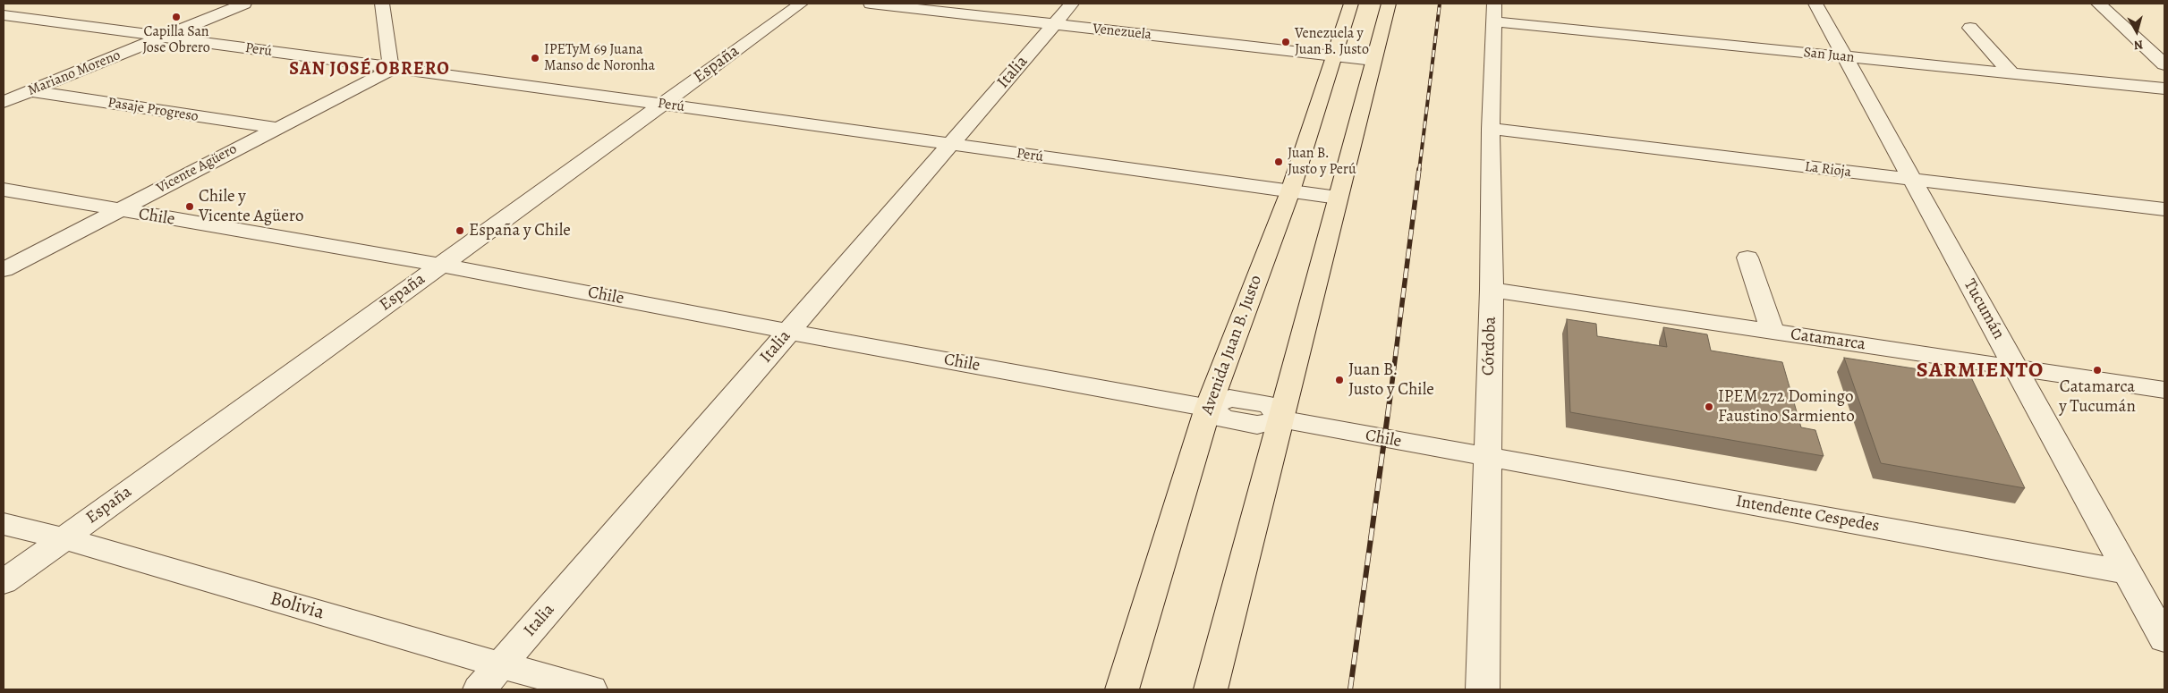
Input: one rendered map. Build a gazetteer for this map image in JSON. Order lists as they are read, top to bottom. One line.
{"streets":{"main road":["Avenida Juan B. Justo"],"street":["Venezuela","Perú","San Juan","España","Italia","Mariano Moreno","Pasaje Progreso","Vicente Agüero","La Rioja","Chile","Tucumán","Catamarca","Córdoba","Intendente Cespedes","Bolivia"]},"crossings":[["Venezuela","Italia"],["Venezuela","Avenida Juan B. Justo"],["Perú","España"],["Perú","Italia"],["Perú","Mariano Moreno"],["Perú","Vicente Agüero"],["Perú","Avenida Juan B. Justo"],["San Juan","Tucumán"],["San Juan","Córdoba"],["España","Chile"],["España","Bolivia"],["Italia","Chile"],["Italia","Bolivia"],["Mariano Moreno","Pasaje Progreso"],["Pasaje Progreso","Vicente Agüero"],["Vicente Agüero","Chile"],["La Rioja","Tucumán"],["La Rioja","Córdoba"],["Chile","Avenida Juan B. Justo"],["Chile","Córdoba"],["Chile","Intendente Cespedes"],["Tucumán","Catamarca"],["Tucumán","Intendente Cespedes"],["Catamarca","Córdoba"],["Córdoba","Intendente Cespedes"]],"districts":["SAN JOSÉ OBRERO","SARMIENTO"],"places":["Capilla San Jose Obrero","Venezuela y Juan B. Justo","IPETyM 69 Juana Manso de Noronha","Juan B. Justo y Perú","Chile y Vicente Agüero","España y Chile","Catamarca y Tucumán","Juan B. Justo y Chile","IPEM 272 Domingo Faustino Sarmiento"],"north":"bottom"}
